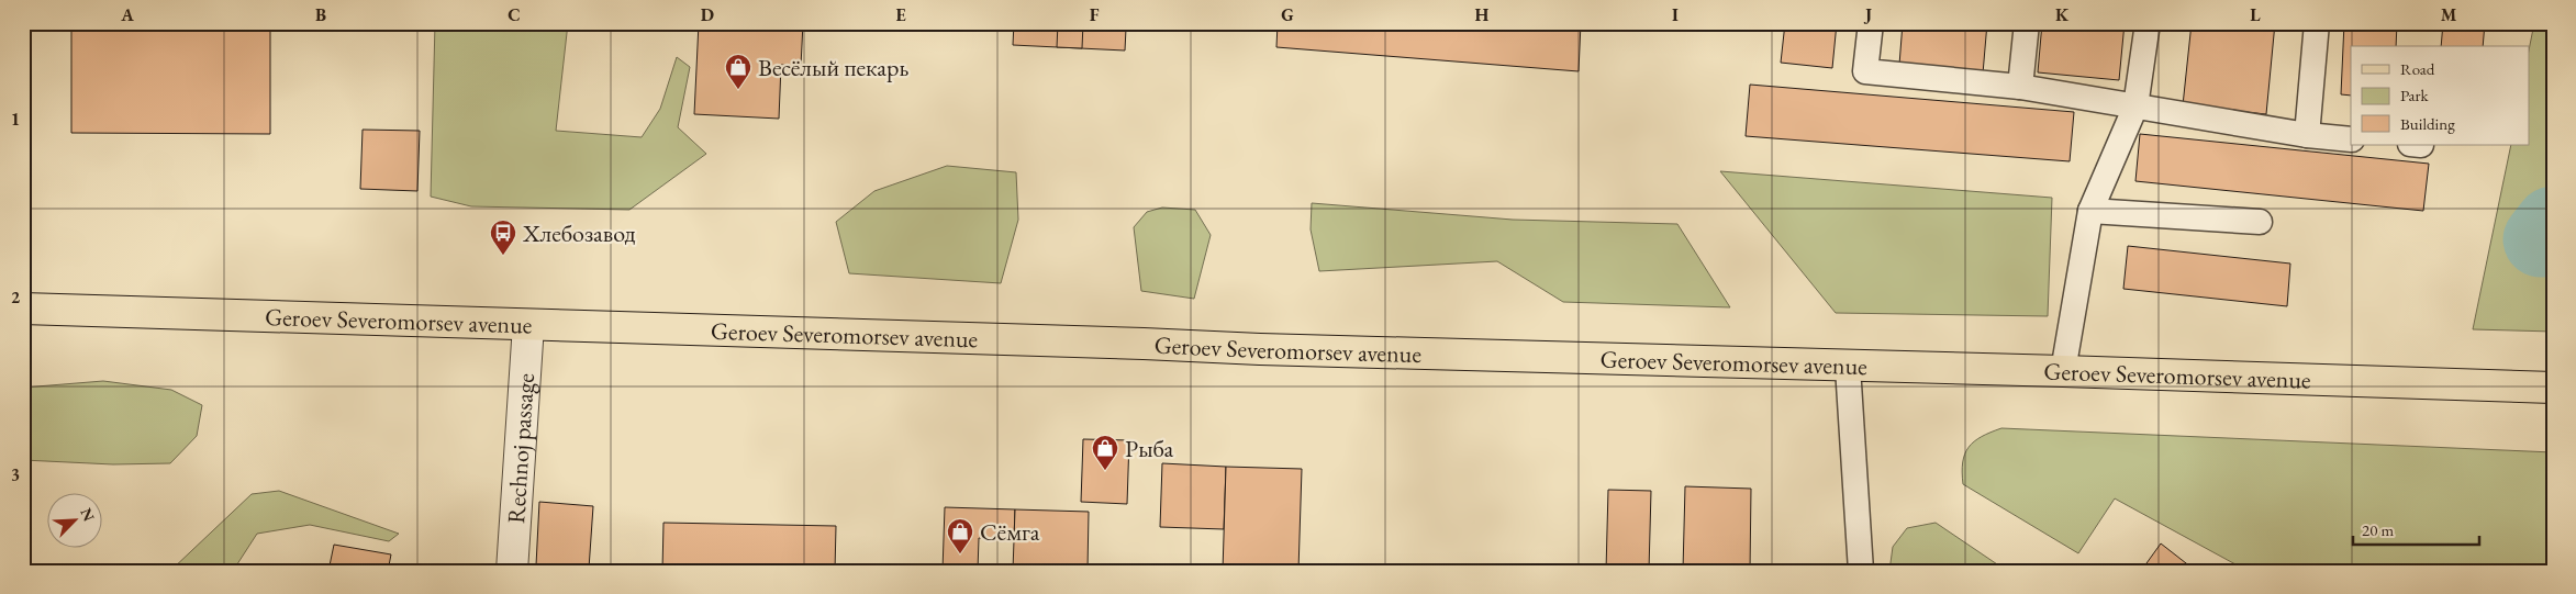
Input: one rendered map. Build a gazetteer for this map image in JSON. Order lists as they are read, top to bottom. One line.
{"streets":{"main road":["Geroev Severomorsev avenue"],"street":["Rechnoj passage"]},"crossings":[["Geroev Severomorsev avenue","Rechnoj passage"]],"places":{"shop":["Весёлый пекарь","Рыба","Сёмга"],"bus stop":["Хлебозавод"]},"legend":["Road","Park","Building"],"scale_bar":"20 m","north":"top right","grid":{"columns":["A","B","C","D","E","F","G","H","I","J","K","L","M"],"rows":["1","2","3"]}}
